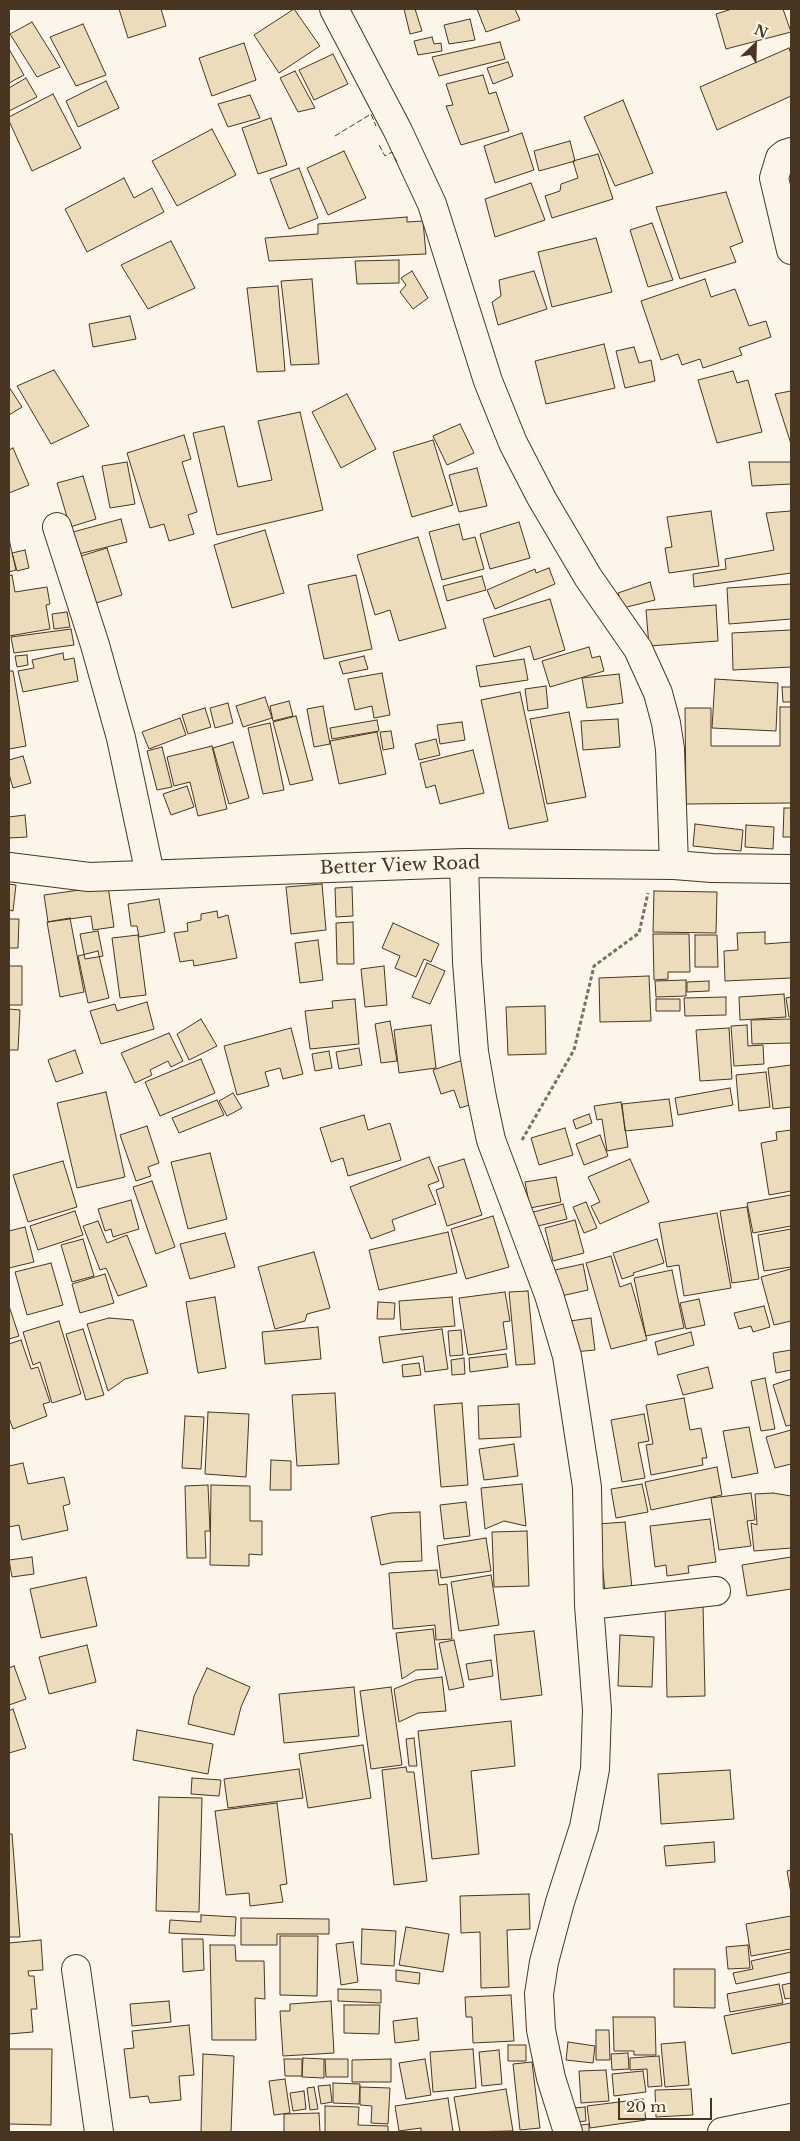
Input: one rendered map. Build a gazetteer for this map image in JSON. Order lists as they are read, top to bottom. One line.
{"streets":{"street":["Better View Road"]},"scale_bar":"20 m","north":"top right"}
